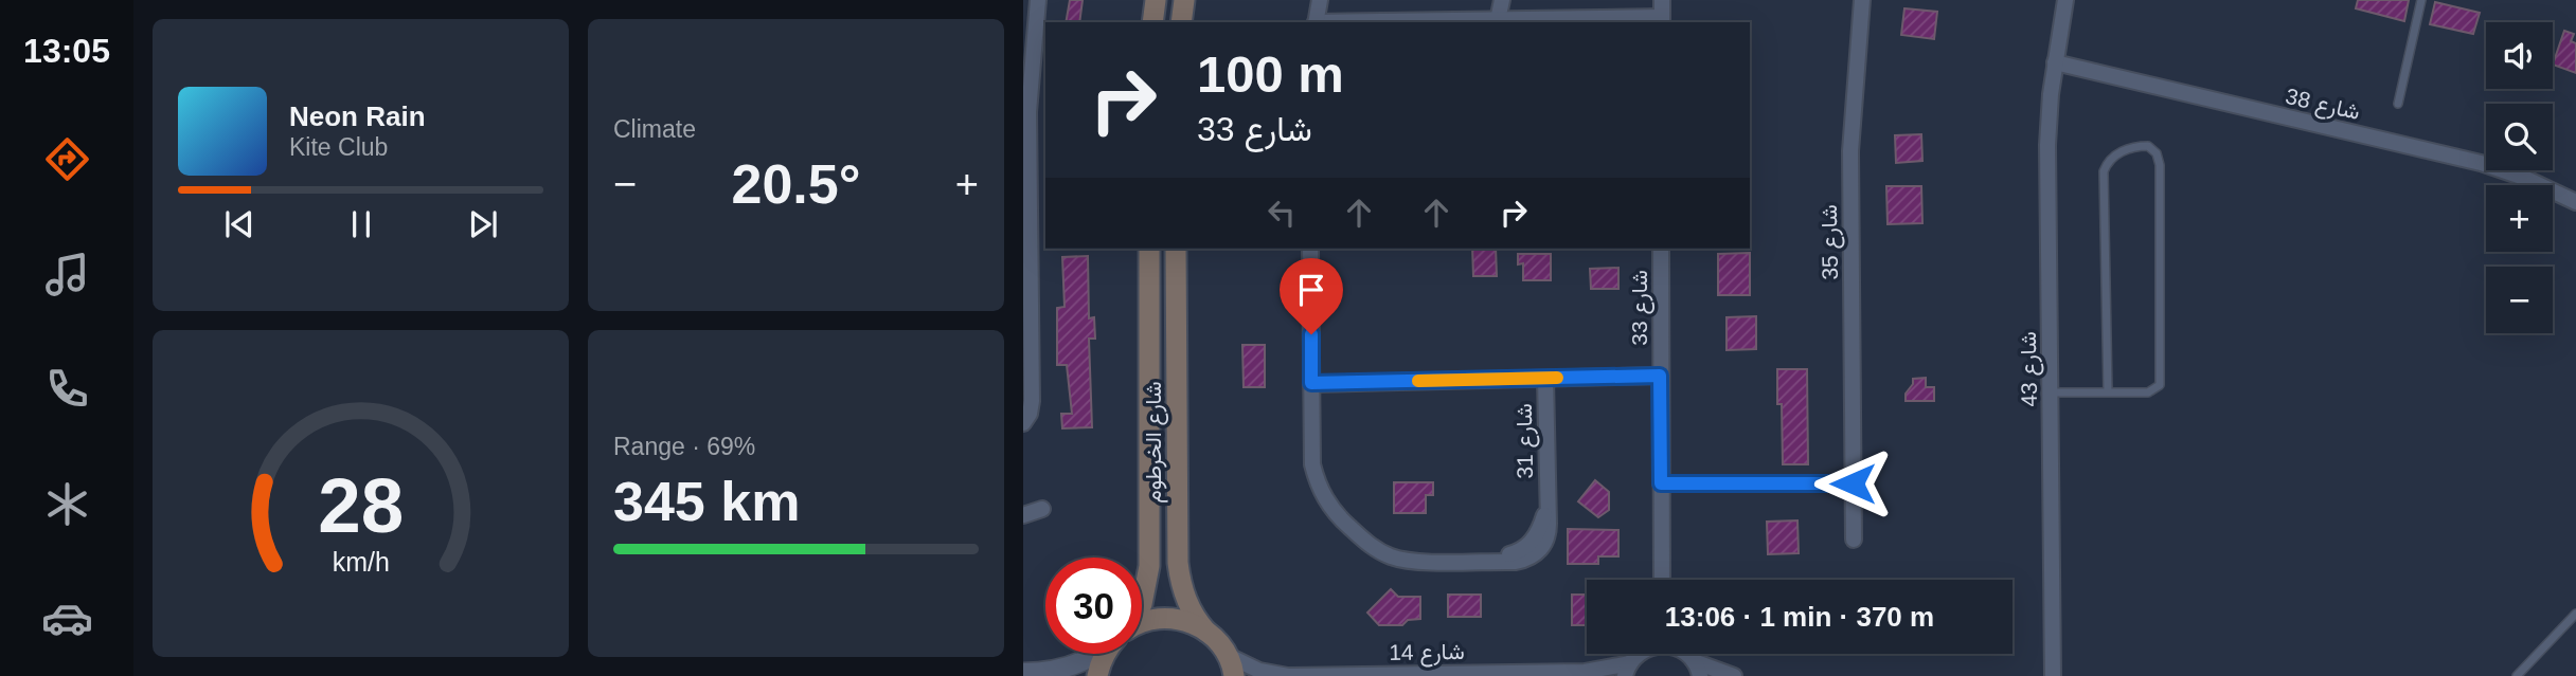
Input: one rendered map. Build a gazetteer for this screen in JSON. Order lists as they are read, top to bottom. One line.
{"streets":{"main road":["شارع الخرطوم"],"street":["شارع 38","شارع 35","شارع 33","شارع 43","شارع 31","شارع 14"]},"crossings":[["شارع 38","شارع 43"],["شارع الخرطوم","شارع 14"]],"page":{"tabs":"13:05","tile":["Climate",["Range · 69%","345 km"]],"map_buttons":["+","−"],"turn":["100 m","شارع 33"],"song":["Neon Rain","Kite Club"],"heat":["−","20.5°","+"],"limit":"30","trip":"13:06 · 1 min · 370 m","gauge":["28","km/h"]}}
